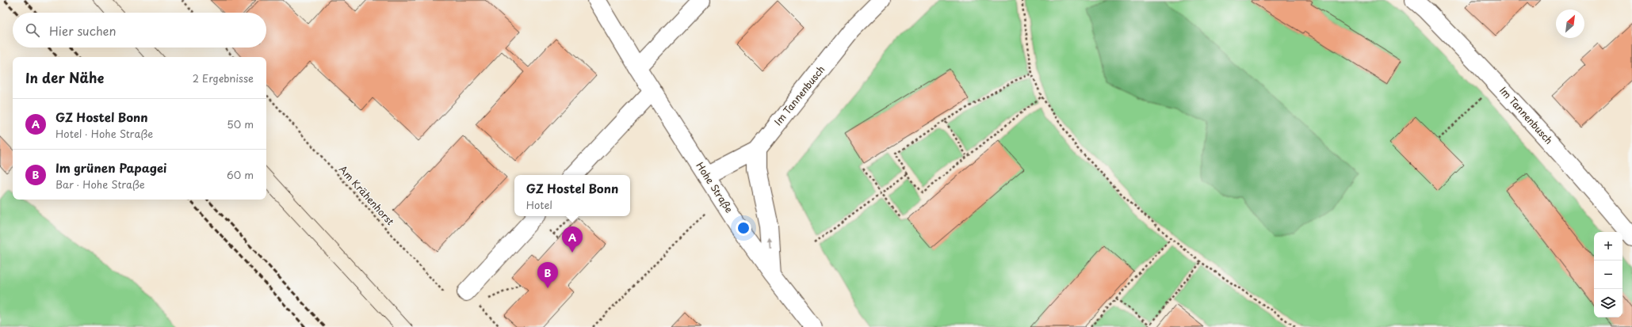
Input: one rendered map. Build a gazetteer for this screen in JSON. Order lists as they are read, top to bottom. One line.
{"streets":{"street":["Im Tannenbusch","Hohe Straße"],"path":["Am Krähenhorst"]},"crossings":[["Im Tannenbusch","Hohe Straße"]],"north":"top right","page":{"search":"Hier suchen","heading":["In der Nähe","2 Ergebnisse"],"list":[{"mark":"A","name":"GZ Hostel Bonn","note":"Hotel · Hohe Straße","value":"50 m"},{"mark":"B","name":"Im grünen Papagei","note":"Bar · Hohe Straße","value":"60 m"}],"popup":["GZ Hostel Bonn","Hotel"],"pins":["A","B"],"map_buttons":["+","−"]}}
